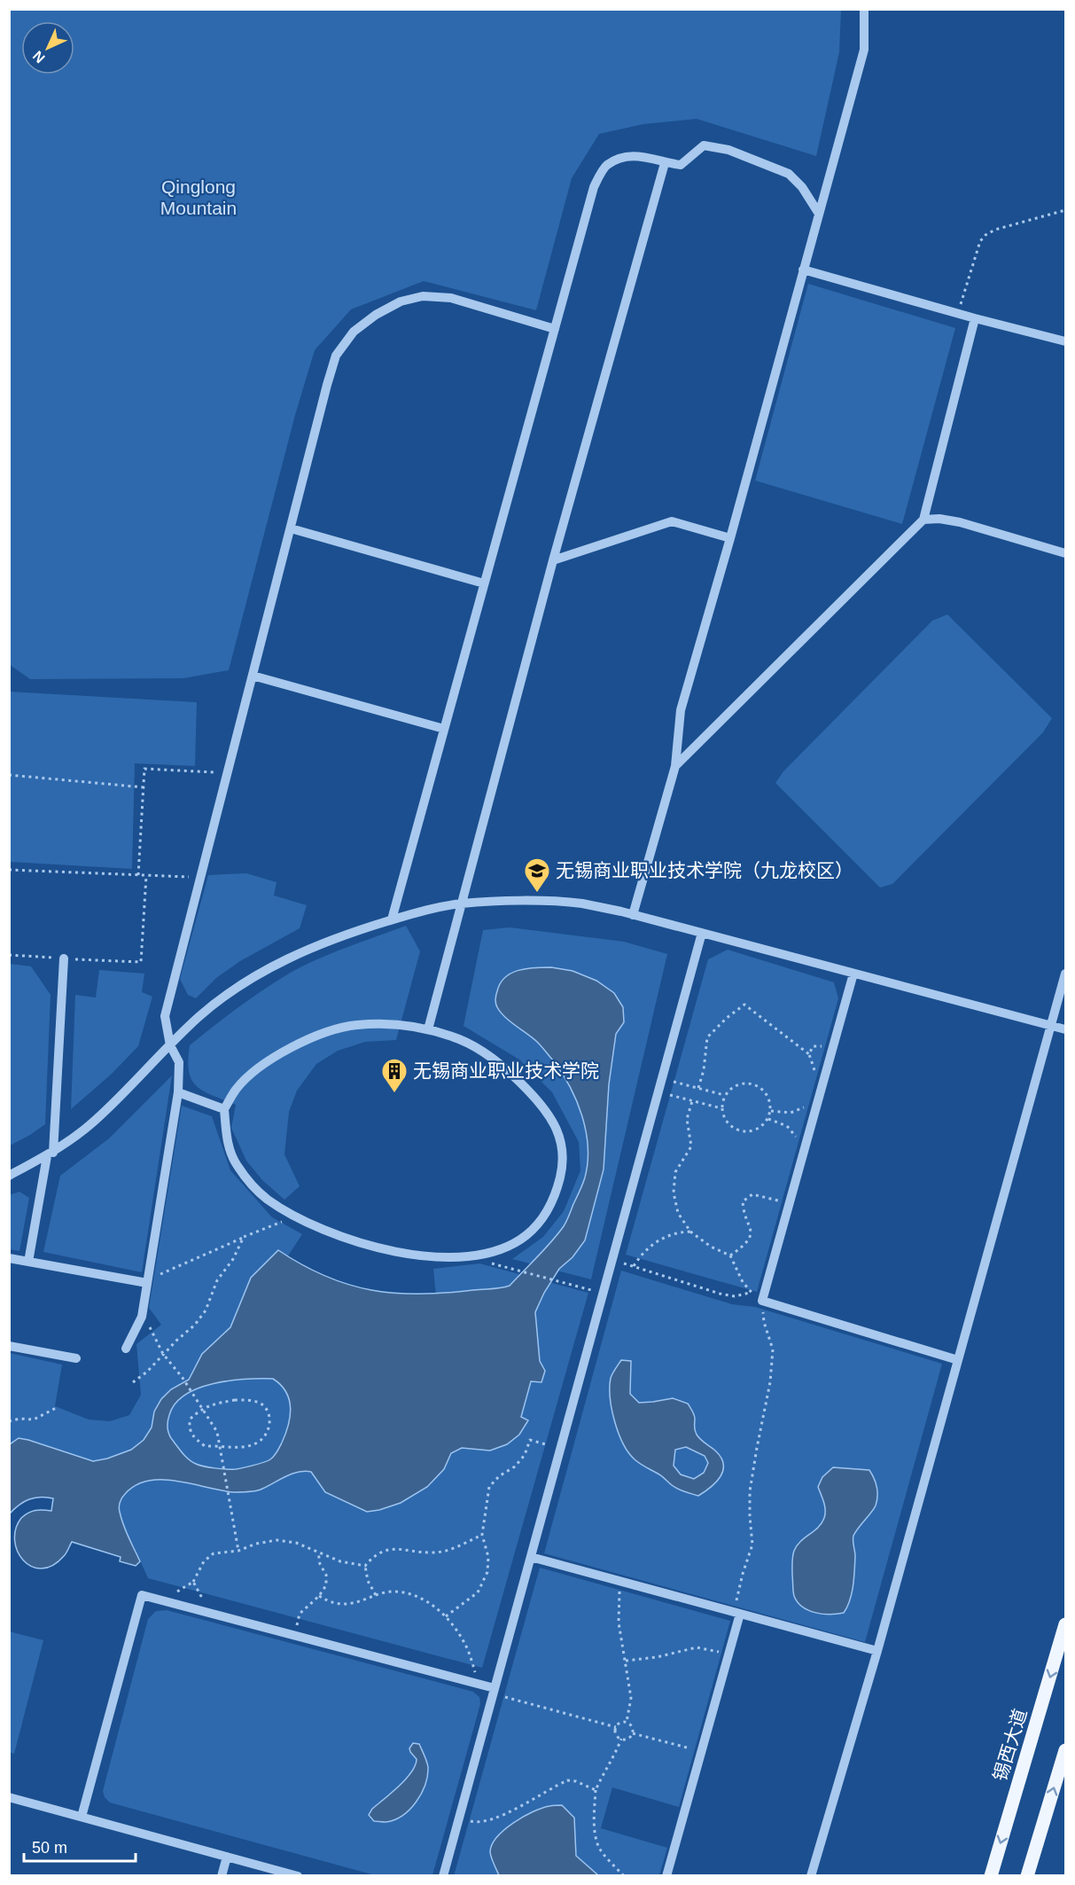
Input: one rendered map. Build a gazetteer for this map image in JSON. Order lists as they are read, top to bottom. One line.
{"streets":{"main road":["锡西大道"]},"parks":["Qinglong Mountain"],"places":{"school or university":["无锡商业职业技术学院（九龙校区）"],"building":["无锡商业职业技术学院"]},"scale_bar":"50 m","north":"bottom left"}
